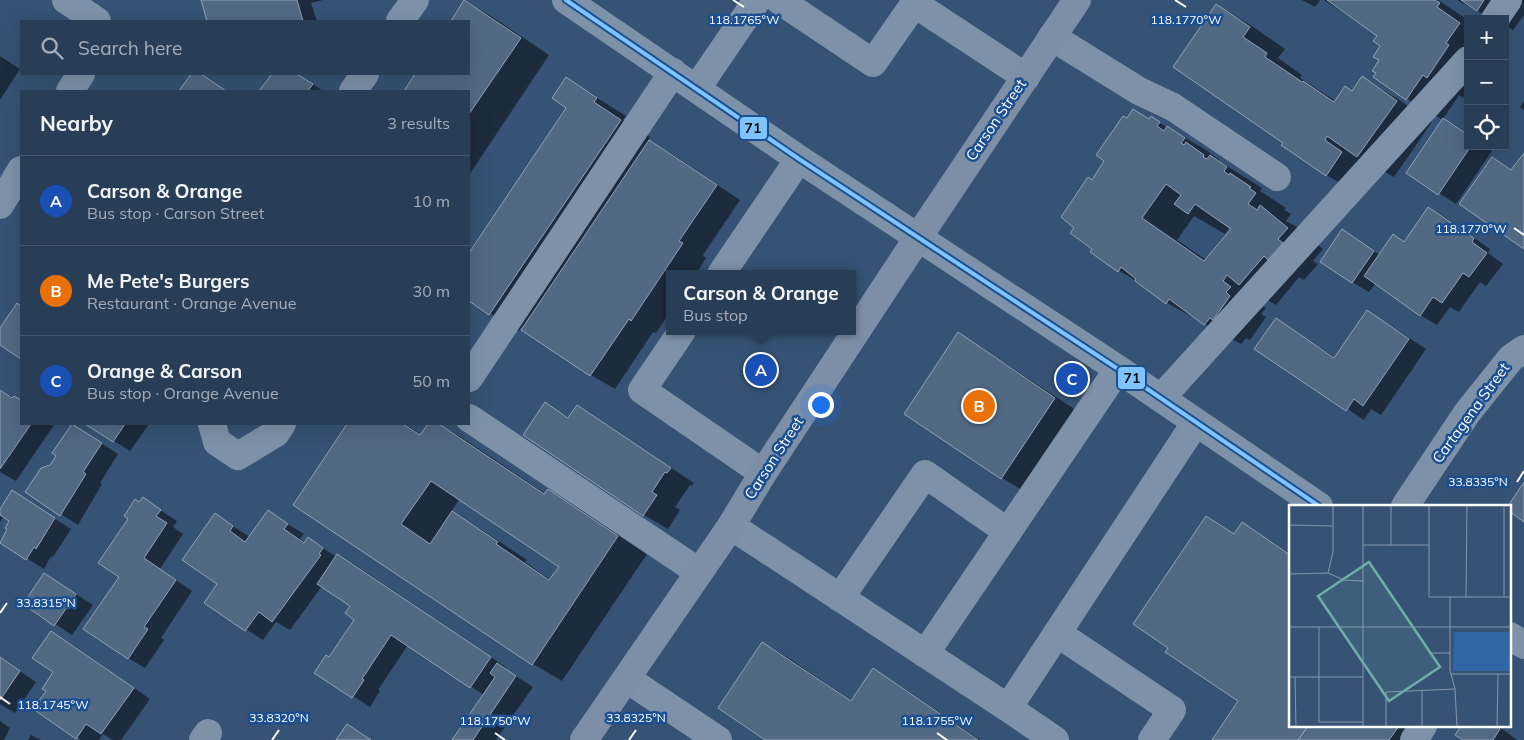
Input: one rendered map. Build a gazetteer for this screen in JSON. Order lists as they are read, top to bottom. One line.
{"streets":{"main road":["Carson Street"],"street":["Cartagena Street"]},"lines":["transit line 71"],"page":{"map_buttons":["+","−"],"search":"Search here","heading":["Nearby","3 results"],"list":[{"mark":"A","name":"Carson & Orange","note":"Bus stop · Carson Street","value":"10 m"},{"mark":"B","name":"Me Pete's Burgers","note":"Restaurant · Orange Avenue","value":"30 m"},{"mark":"C","name":"Orange & Carson","note":"Bus stop · Orange Avenue","value":"50 m"}],"popup":["Carson & Orange","Bus stop"],"pins":["A","C","B"]},"coordinates":["118.1765°W","118.1770°W","33.8335°N","33.8315°N","118.1745°W","33.8320°N","33.8325°N","118.1750°W","118.1755°W"]}
